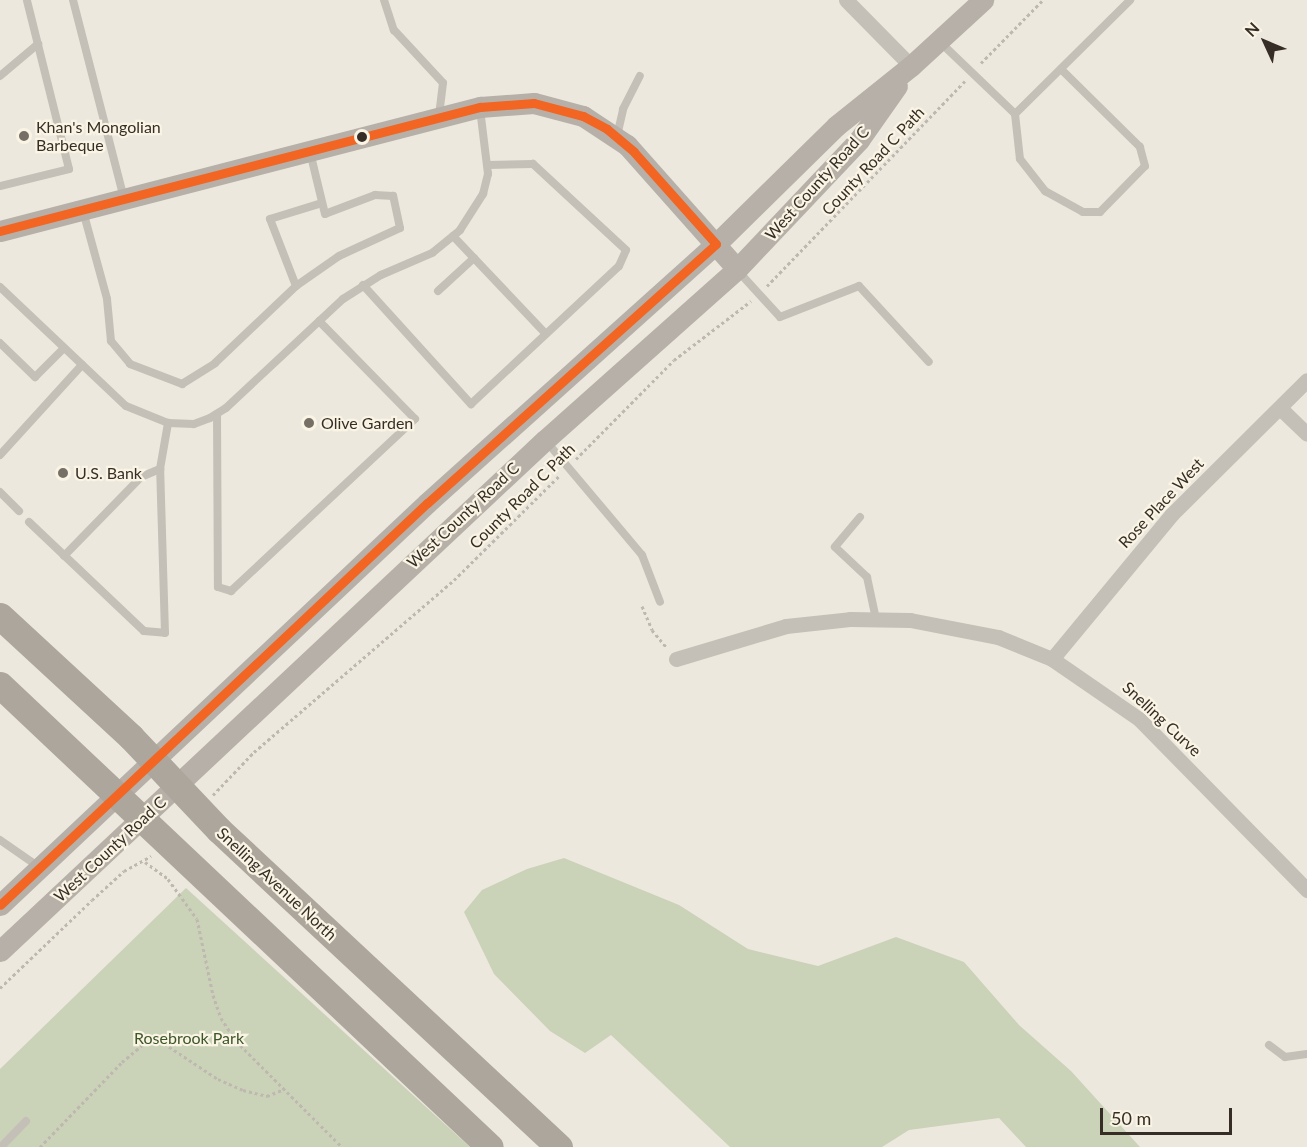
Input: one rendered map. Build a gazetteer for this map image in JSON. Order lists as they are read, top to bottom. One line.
{"streets":{"highway":["Snelling Avenue North"],"main road":["West County Road C"],"street":["Rose Place West","Snelling Curve"],"path":["County Road C Path"]},"crossings":[["County Road C Path","Snelling Avenue North"],["West County Road C","Snelling Avenue North"],["Rose Place West","Snelling Curve"]],"parks":["Rosebrook Park"],"places":["Khan's Mongolian Barbeque","Olive Garden","U.S. Bank"],"scale_bar":"50 m","north":"top left"}
